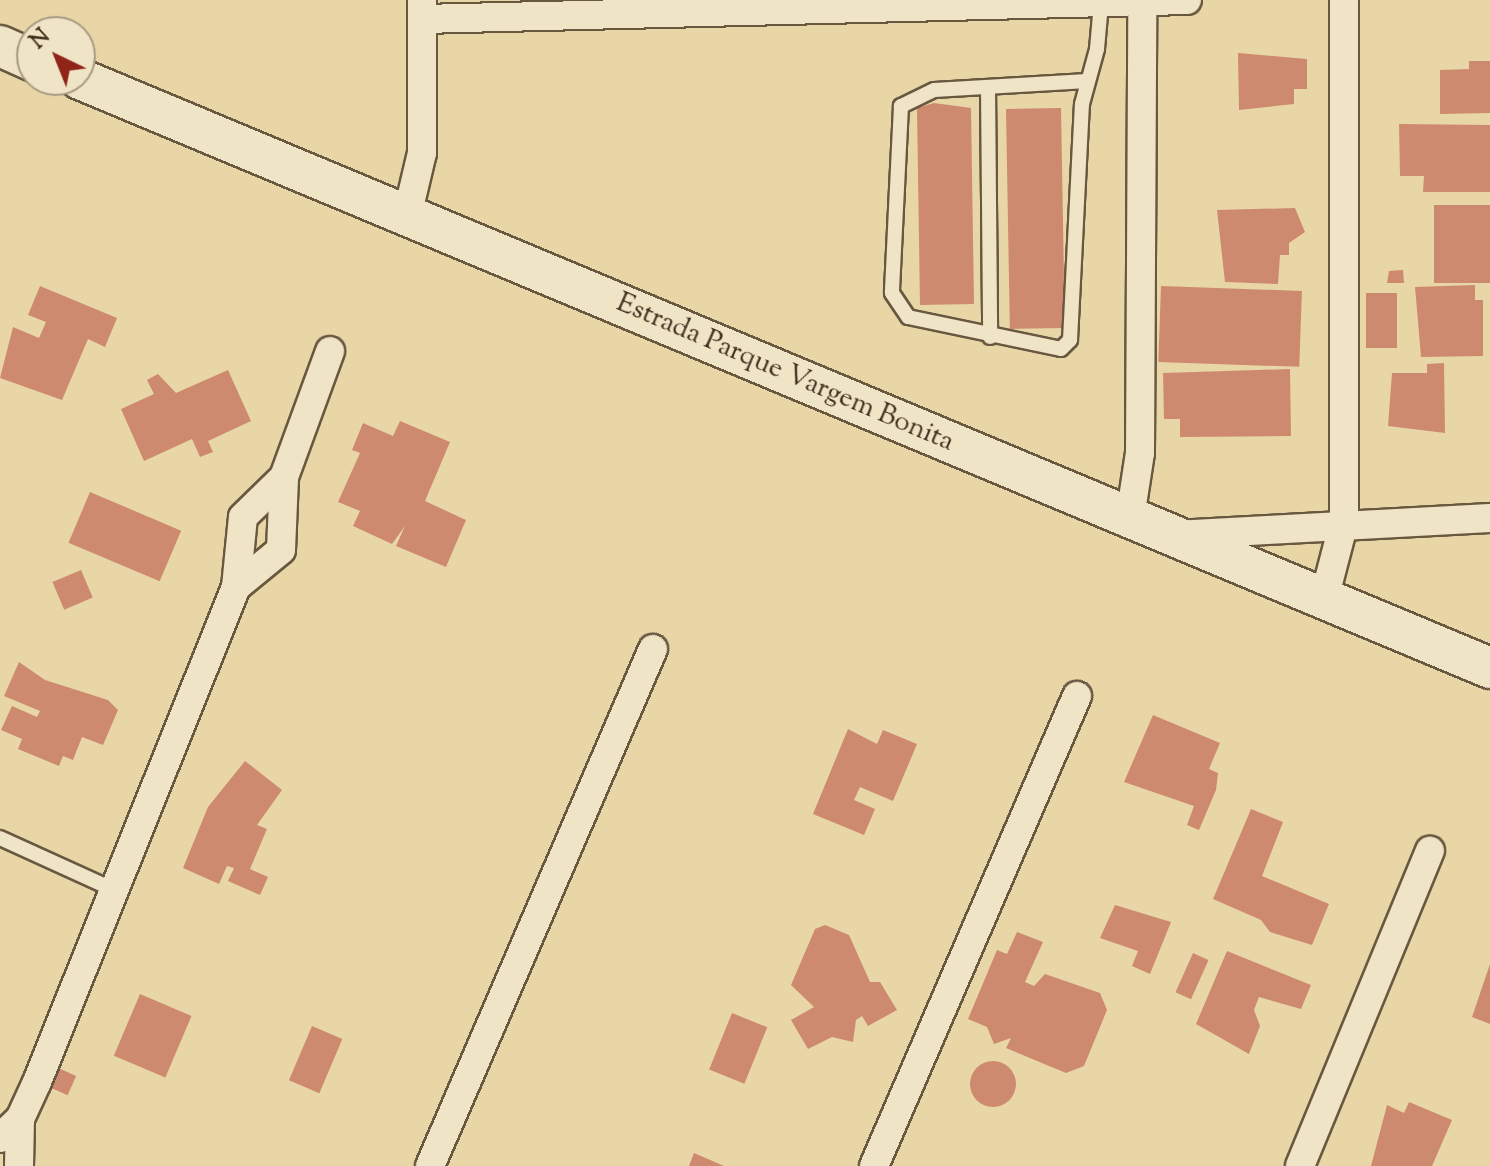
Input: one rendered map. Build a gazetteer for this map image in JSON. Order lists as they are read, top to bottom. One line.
{"streets":{"main road":["Estrada Parque Vargem Bonita"]},"north":"top left"}
